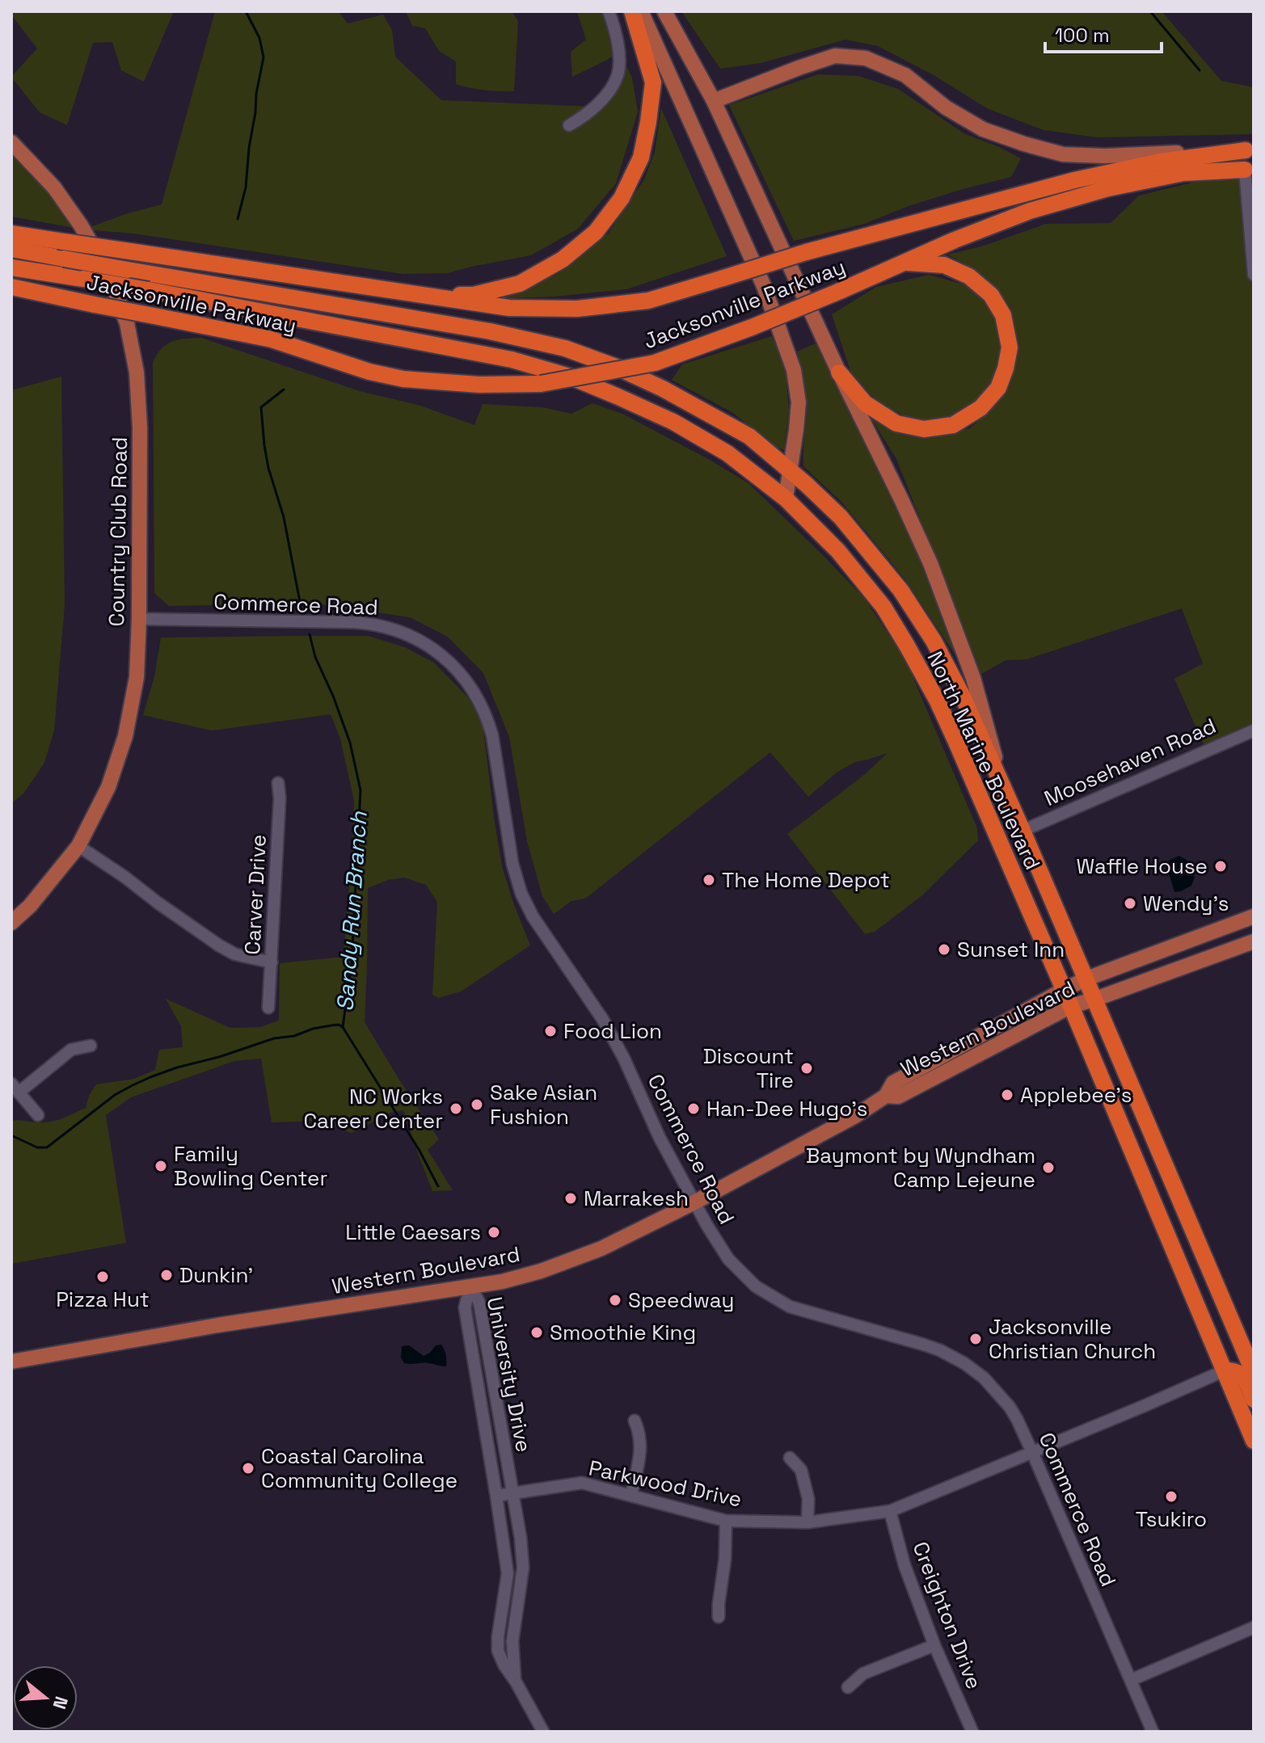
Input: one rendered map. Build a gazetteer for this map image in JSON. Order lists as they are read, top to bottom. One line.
{"streets":{"highway":["Jacksonville Parkway","North Marine Boulevard"],"main road":["Country Club Road","Western Boulevard"],"street":["Commerce Road","Moosehaven Road","Carver Drive","University Drive","Parkwood Drive","Creighton Drive"]},"crossings":[["Country Club Road","Commerce Road"],["Commerce Road","Western Boulevard"],["Commerce Road","Parkwood Drive"],["North Marine Boulevard","Moosehaven Road"],["North Marine Boulevard","Western Boulevard"],["North Marine Boulevard","Parkwood Drive"],["Western Boulevard","University Drive"],["University Drive","Parkwood Drive"],["Parkwood Drive","Creighton Drive"]],"water":["Sandy Run Branch"],"places":["Waffle House","The Home Depot","Wendy's","Sunset Inn","Food Lion","Discount Tire","Applebee's","Sake Asian Fushion","NC Works Career Center","Han-Dee Hugo's","Family Bowling Center","Baymont by Wyndham Camp Lejeune","Marrakesh","Little Caesars","Dunkin'","Pizza Hut","Speedway","Smoothie King","Jacksonville Christian Church","Coastal Carolina Community College","Tsukiro"],"scale_bar":"100 m","north":"right"}
